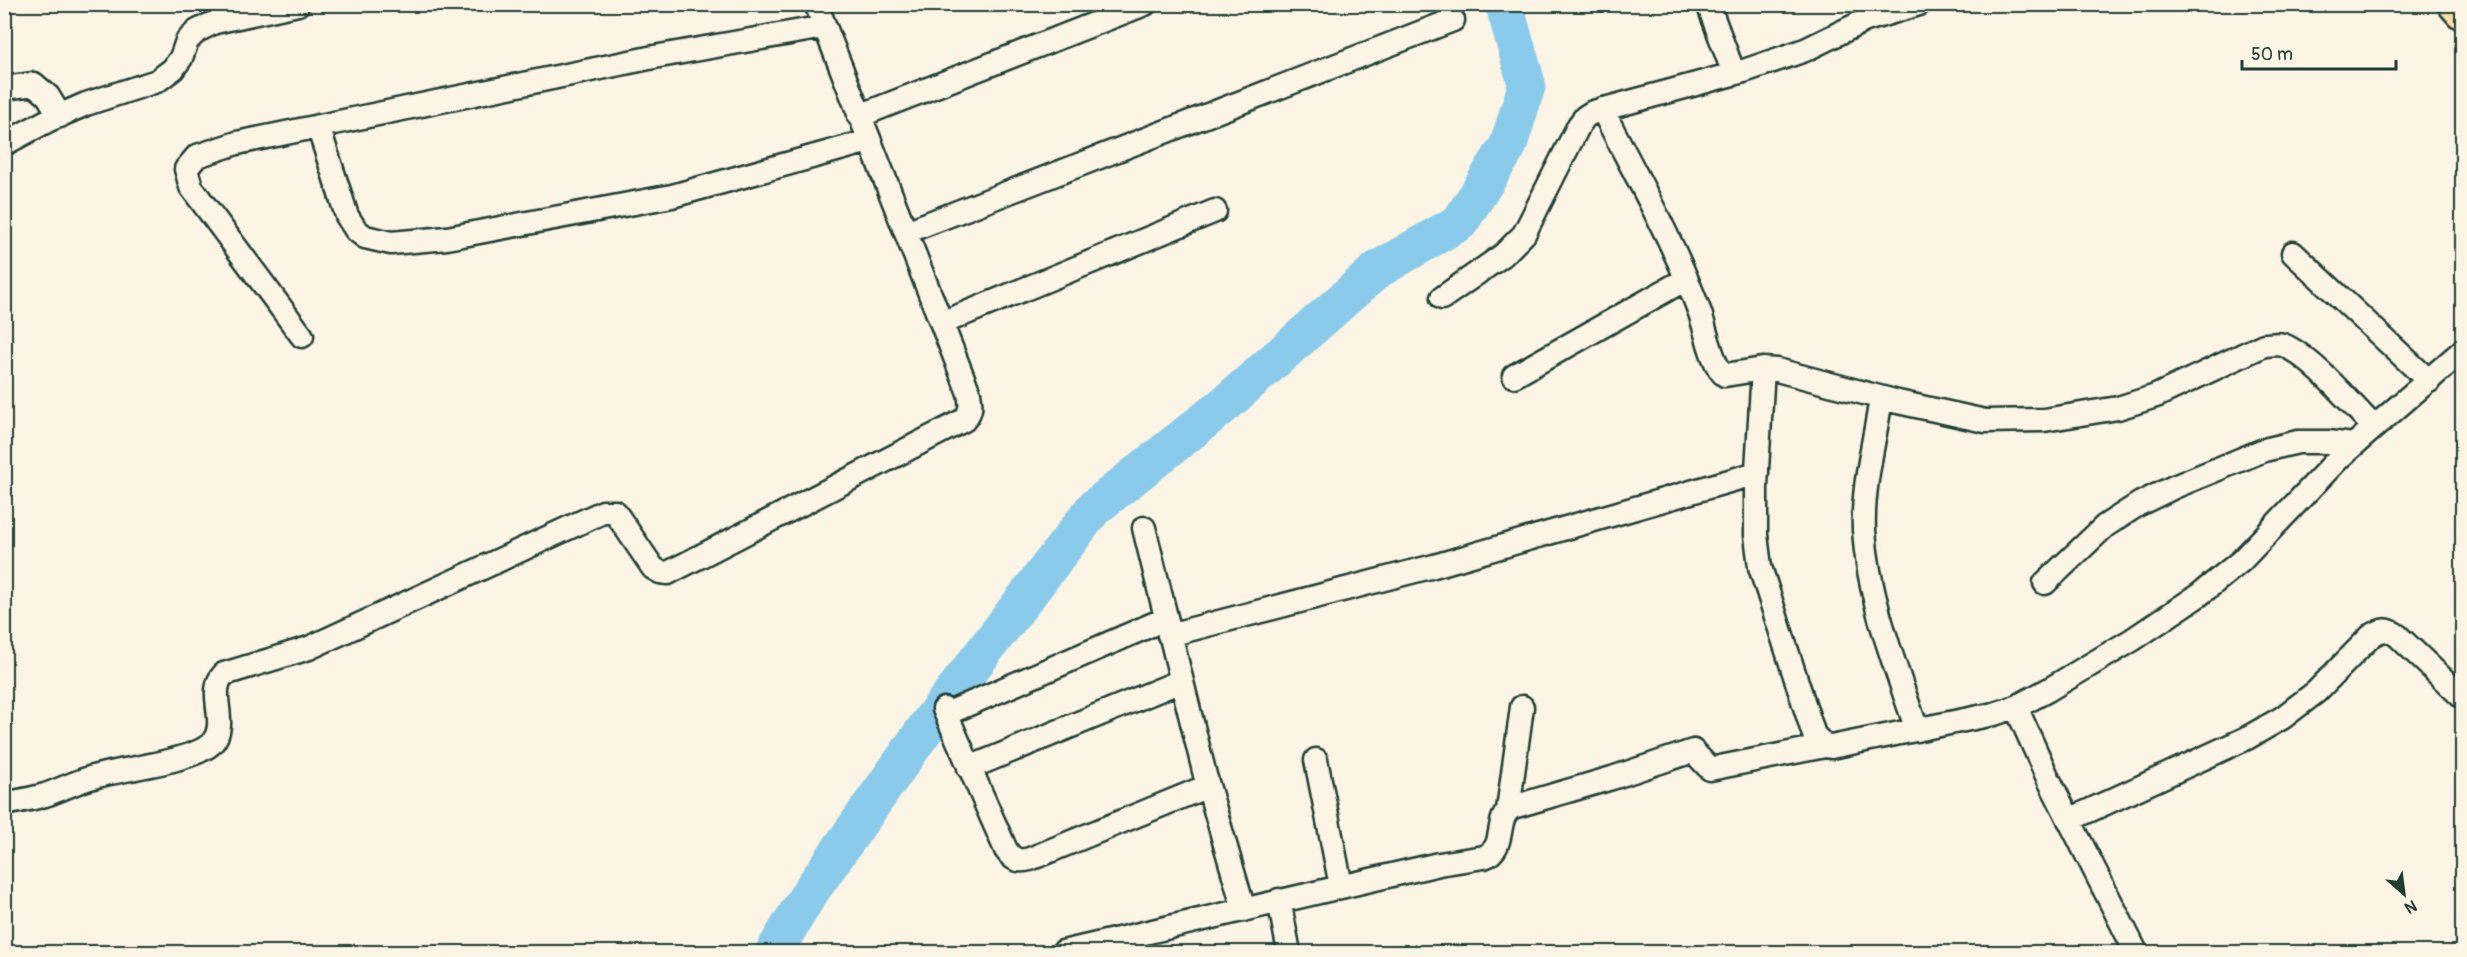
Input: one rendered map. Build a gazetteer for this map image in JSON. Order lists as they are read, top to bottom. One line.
{"scale_bar":"50 m","north":"bottom right"}
